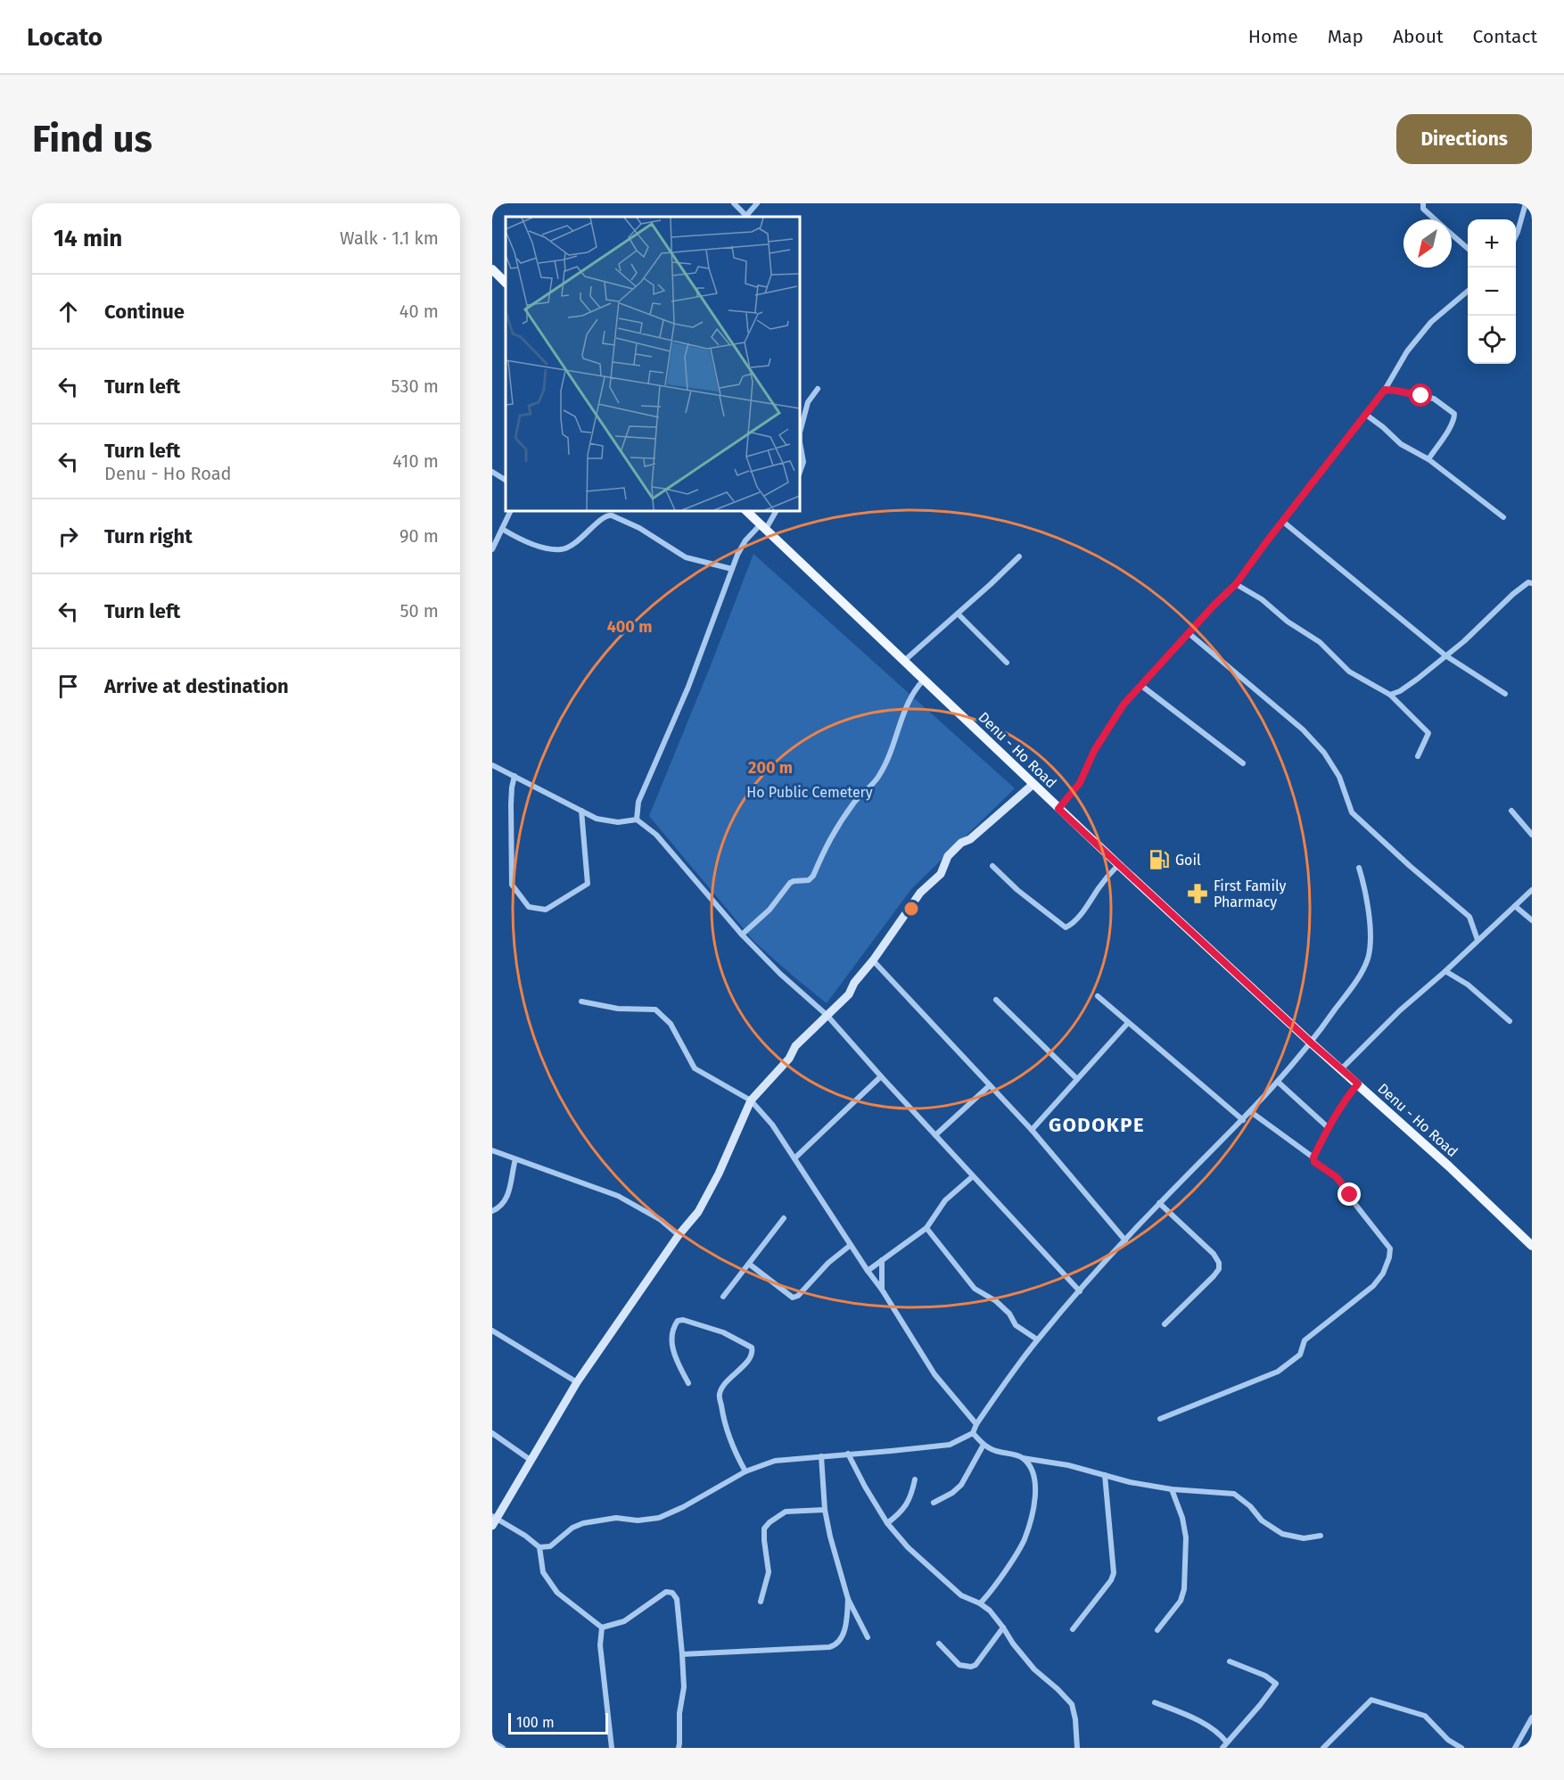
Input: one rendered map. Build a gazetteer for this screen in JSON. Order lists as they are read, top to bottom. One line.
{"streets":{"main road":["Denu - Ho Road"]},"districts":["GODOKPE"],"parks":["Ho Public Cemetery"],"places":{"fuel station":["Goil"],"pharmacy":["First Family Pharmacy"]},"scale_bar":"100 m","north":"bottom left","page":{"header":"Locato","nav":["Home","Map","About","Contact"],"buttons":"Directions","title":"Find us","heading":["14 min","Walk · 1.1 km"],"map_buttons":["+","−"],"list":[["Continue","40 m"],["Turn left","530 m"],["Turn left","Denu - Ho Road","410 m"],["Turn right","90 m"],["Turn left","50 m"],"Arrive at destination"],"scale":"100 m"},"rings":["400 m","200 m"]}
